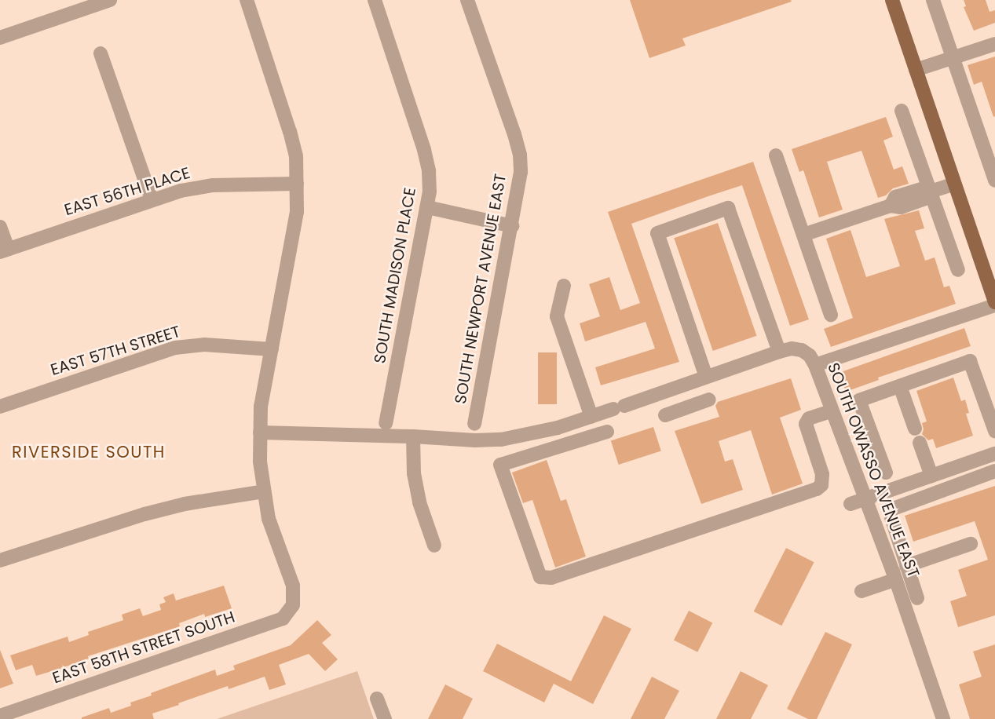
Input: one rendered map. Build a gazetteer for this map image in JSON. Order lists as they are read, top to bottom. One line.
{"streets":{"street":["EAST 56TH PLACE","SOUTH MADISON PLACE","SOUTH NEWPORT AVENUE EAST","EAST 57TH STREET","SOUTH OWASSO AVENUE EAST","EAST 58TH STREET SOUTH"]},"districts":["RIVERSIDE SOUTH"]}
